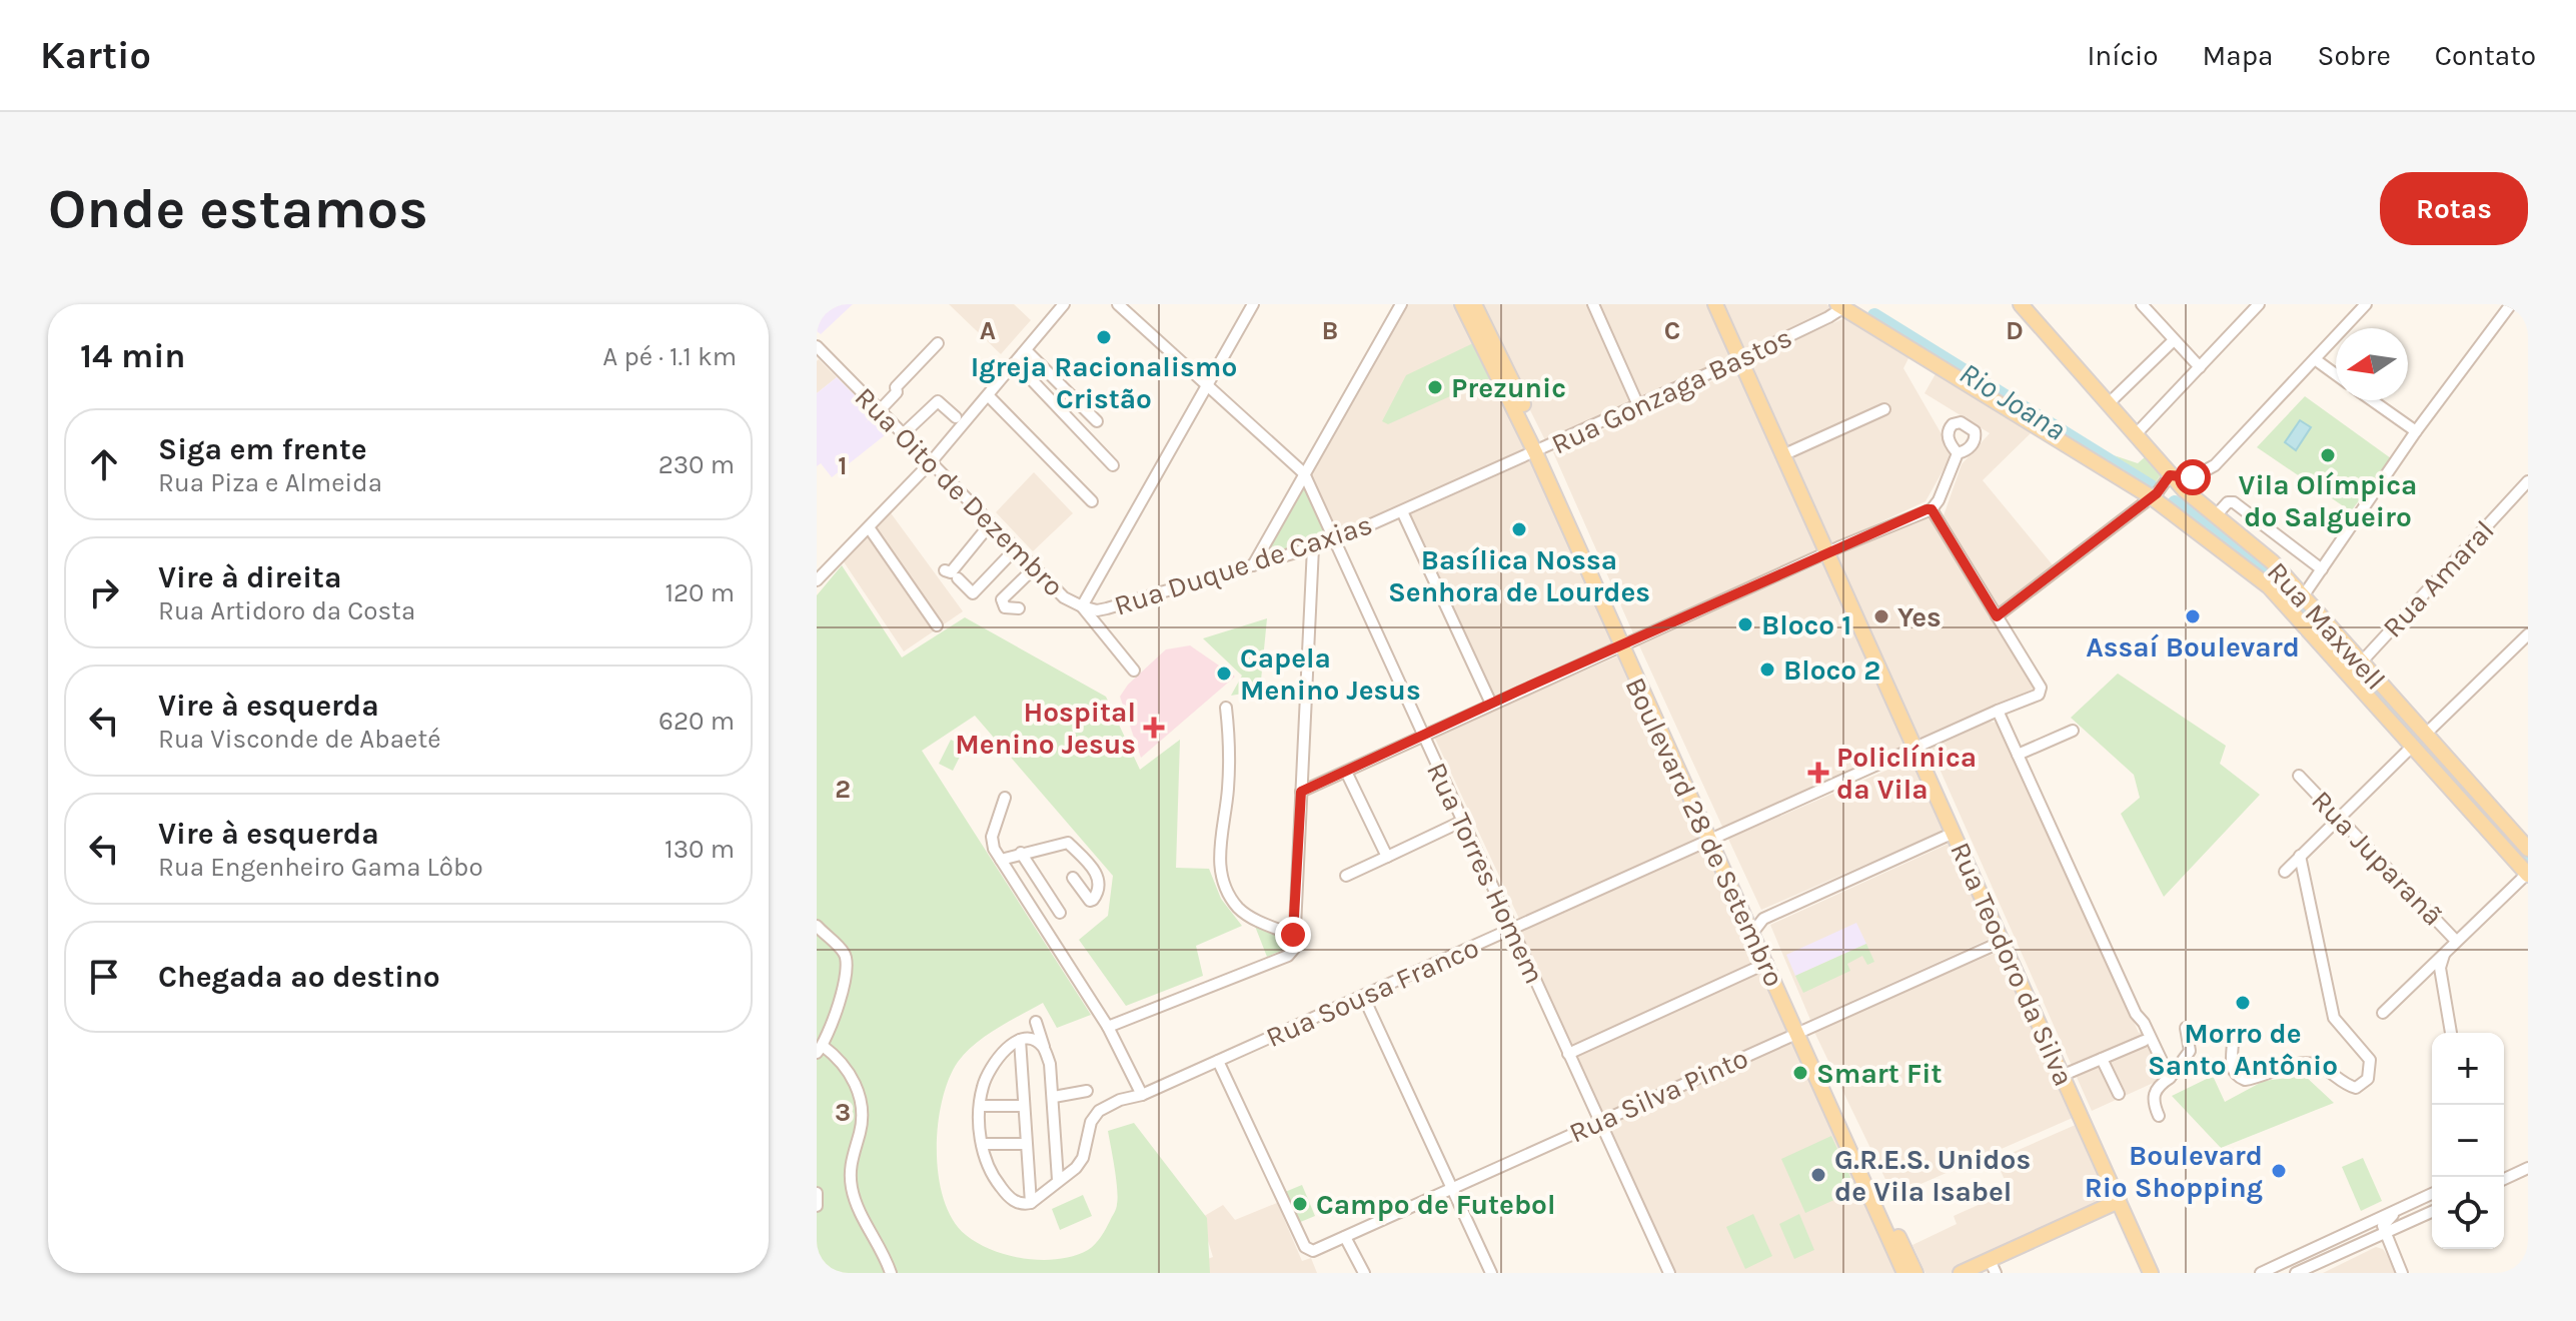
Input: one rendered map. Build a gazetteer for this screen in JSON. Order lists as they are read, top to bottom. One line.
{"streets":{"main road":["Rua Maxwell","Boulevard 28 de Setembro","Rua Teodoro da Silva"],"street":["Rua Gonzaga Bastos","Rua Oito de Dezembro","Rua Duque de Caxias","Rua Amaral","Rua Juparanã","Rua Torres Homem","Rua Sousa Franco","Rua Silva Pinto"]},"crossings":[["Rua Gonzaga Bastos","Rua Duque de Caxias"],["Rua Gonzaga Bastos","Rua Maxwell"],["Rua Gonzaga Bastos","Boulevard 28 de Setembro"],["Rua Gonzaga Bastos","Rua Teodoro da Silva"],["Rua Oito de Dezembro","Rua Duque de Caxias"],["Rua Duque de Caxias","Boulevard 28 de Setembro"],["Rua Duque de Caxias","Rua Torres Homem"],["Rua Amaral","Rua Maxwell"],["Boulevard 28 de Setembro","Rua Sousa Franco"],["Boulevard 28 de Setembro","Rua Silva Pinto"],["Rua Torres Homem","Rua Sousa Franco"],["Rua Torres Homem","Rua Silva Pinto"],["Rua Teodoro da Silva","Rua Sousa Franco"],["Rua Teodoro da Silva","Rua Silva Pinto"],["Rua Sousa Franco","Rua Silva Pinto"]],"water":["Rio Joana"],"places":{"other":["Igreja Racionalismo Cristão","Prezunic","Vila Olímpica do Salgueiro","Basílica Nossa Senhora de Lourdes","Yes","Assaí Boulevard","Bloco 1","Bloco 2","Capela Menino Jesus","Morro de Santo Antônio","Smart Fit","Boulevard Rio Shopping","G.R.E.S. Unidos de Vila Isabel","Campo de Futebol"],"health":["Hospital Menino Jesus","Policlínica da Vila"]},"north":"left","page":{"header":"Kartio","nav":["Início","Mapa","Sobre","Contato"],"buttons":"Rotas","title":"Onde estamos","heading":["14 min","A pé · 1.1 km"],"list":[["Siga em frente","Rua Piza e Almeida","230 m"],["Vire à direita","Rua Artidoro da Costa","120 m"],["Vire à esquerda","Rua Visconde de Abaeté","620 m"],["Vire à esquerda","Rua Engenheiro Gama Lôbo","130 m"],"Chegada ao destino"],"map_buttons":["+","−"]},"grid":{"columns":["A","B","C","D"],"rows":["1","2","3"]}}
